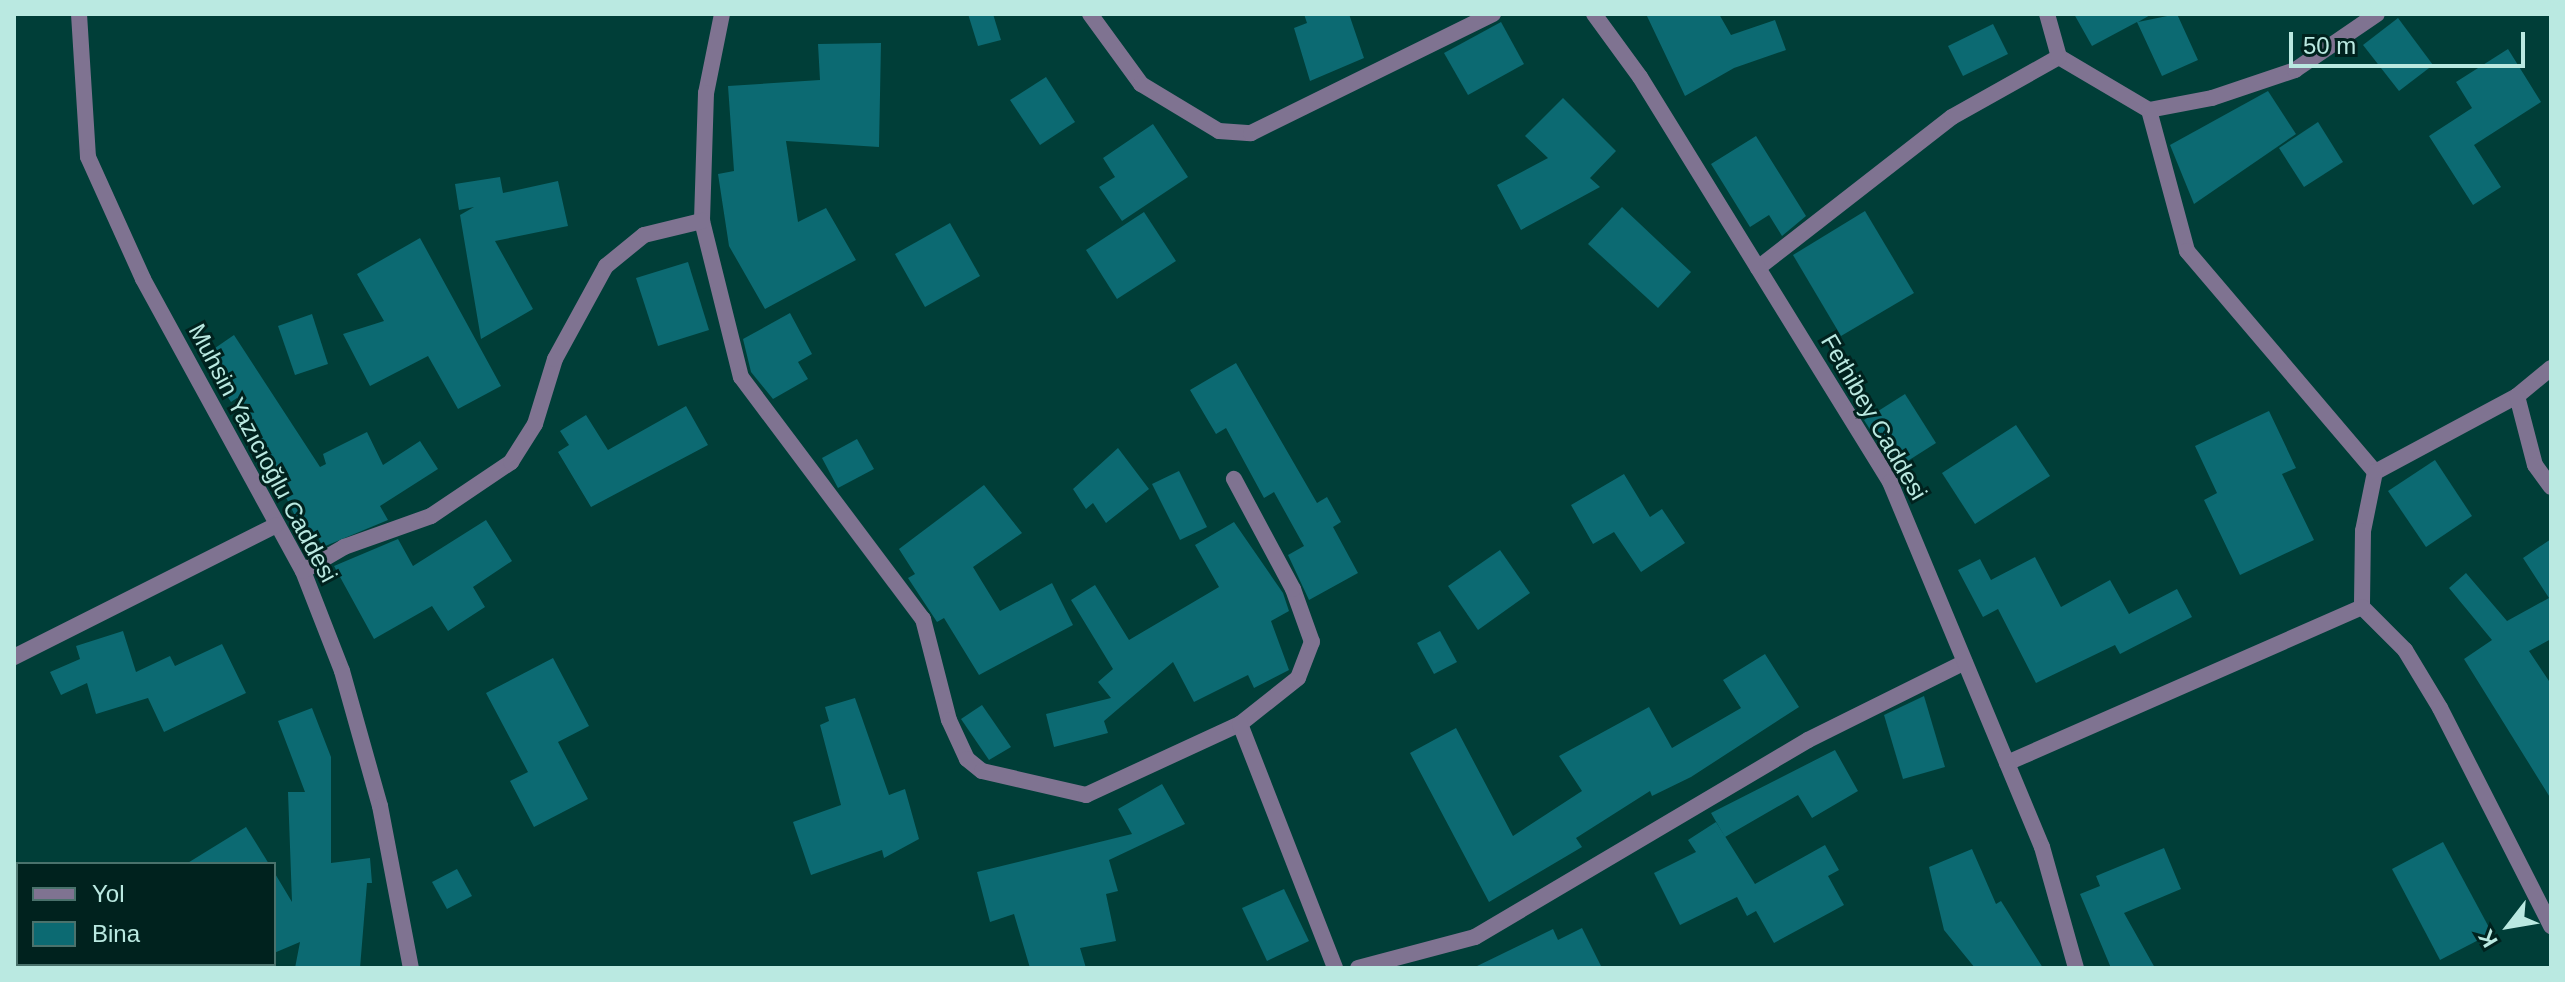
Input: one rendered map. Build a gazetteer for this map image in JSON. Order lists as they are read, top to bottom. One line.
{"streets":{"street":["Fethibey Caddesi","Muhsin Yazıcıoğlu Caddesi"]},"legend":["Yol","Bina"],"scale_bar":"50 m","north":"bottom left"}
